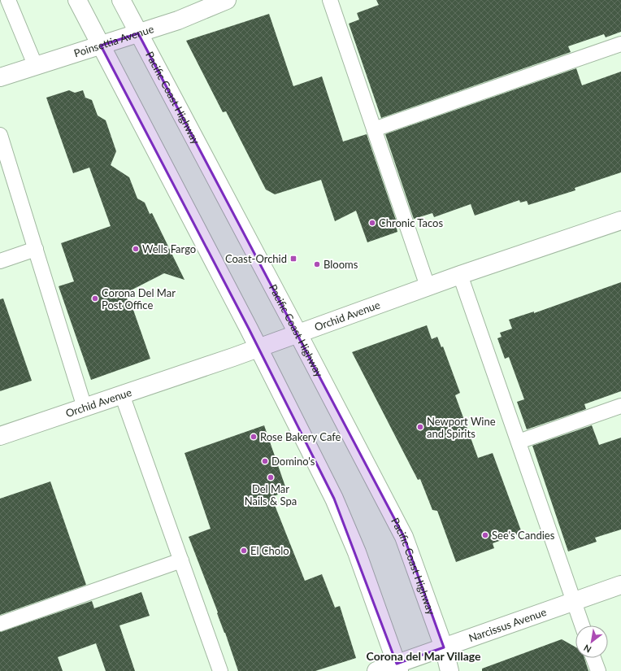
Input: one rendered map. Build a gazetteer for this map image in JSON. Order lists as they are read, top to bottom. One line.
{"streets":{"main road":["Poinsettia Avenue","Pacific Coast Highway","Orchid Avenue","Narcissus Avenue"]},"crossings":[["Poinsettia Avenue","Pacific Coast Highway"],["Pacific Coast Highway","Orchid Avenue"],["Pacific Coast Highway","Narcissus Avenue"]],"districts":["Corona del Mar Village"],"places":{"other":["Chronic Tacos","Wells Fargo","Blooms","Corona Del Mar Post Office","Newport Wine and Spirits","Rose Bakery Cafe","Domino's","Del Mar Nails & Spa","See's Candies","El Cholo"],"transit":["Coast-Orchid"]},"north":"bottom left"}
